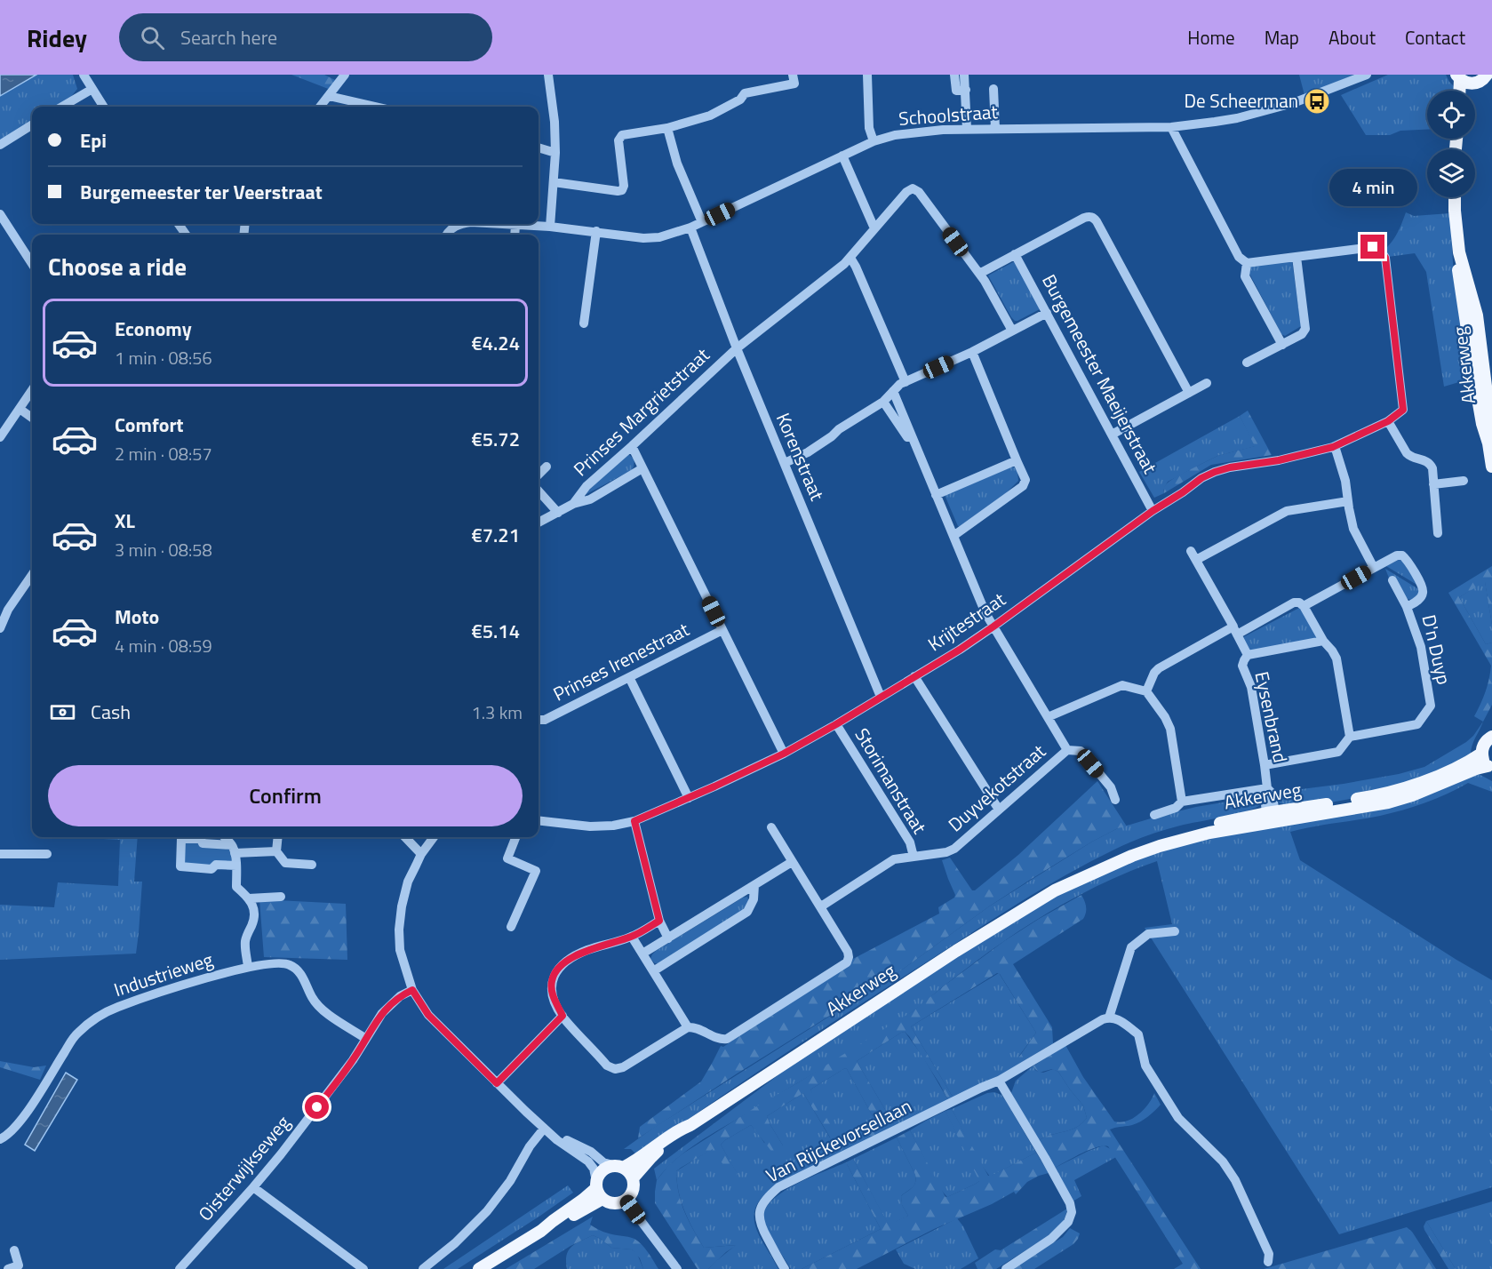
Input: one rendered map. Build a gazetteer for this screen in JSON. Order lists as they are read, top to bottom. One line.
{"streets":{"main road":["Akkerweg"],"street":["Schoolstraat","Burgemeester Maeijerstraat","Prinses Margrietstraat","Korenstraat","Krijtestraat","D'n Duyp","Prinses Irenestraat","Eysenbrand","Storimanstraat","Duyvekotstraat","Industrieweg","Van Rijckevorsellaan","Oisterwijkseweg"]},"crossings":[["Schoolstraat","Korenstraat"],["Akkerweg","Eysenbrand"],["Burgemeester Maeijerstraat","Krijtestraat"],["Prinses Margrietstraat","Korenstraat"],["Korenstraat","Krijtestraat"],["Krijtestraat","Storimanstraat"],["Krijtestraat","Duyvekotstraat"],["Storimanstraat","Duyvekotstraat"],["Industrieweg","Oisterwijkseweg"]],"places":{"bus stop":["De Scheerman"]},"page":{"header":"Ridey","search":"Search here","nav":["Home","Map","About","Contact"],"banner":["Epi","Burgemeester ter Veerstraat"],"bubble":"4 min","heading":"Choose a ride","list":[{"name":"Economy","note":"1 min · 08:56","value":"€4.24"},{"name":"Comfort","note":"2 min · 08:57","value":"€5.72"},{"name":"XL","note":"3 min · 08:58","value":"€7.21"},{"name":"Moto","note":"4 min · 08:59","value":"€5.14"}],"pay":["Cash","1.3 km"],"buttons":"Confirm"}}
